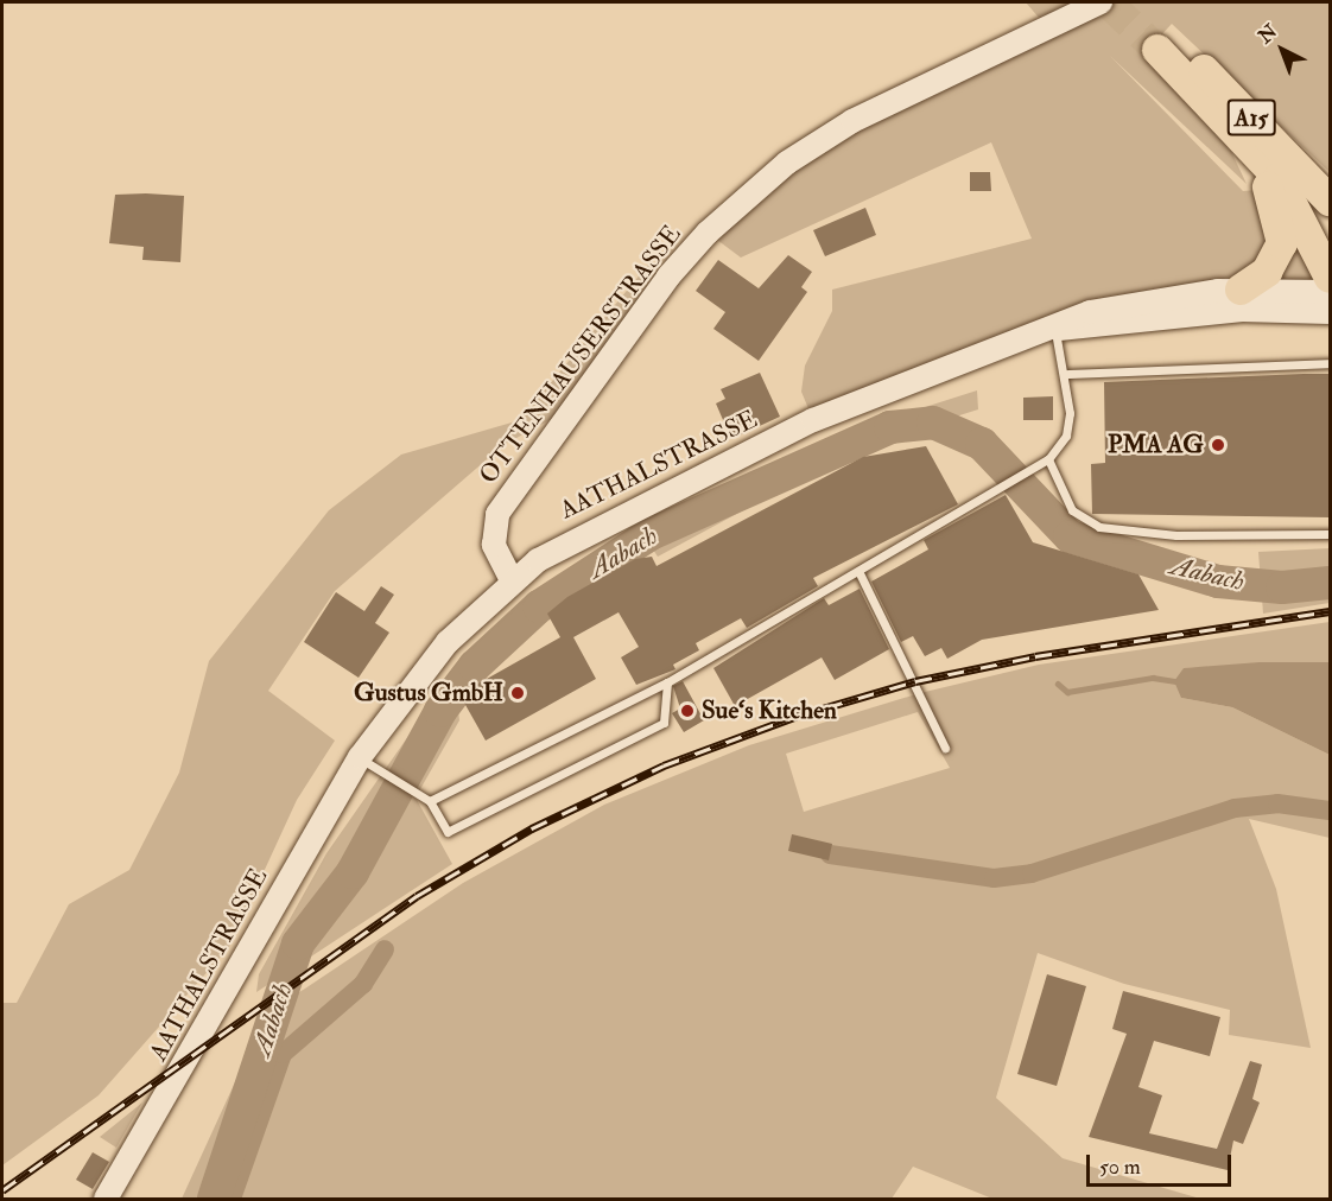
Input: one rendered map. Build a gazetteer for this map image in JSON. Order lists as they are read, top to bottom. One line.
{"streets":{"highway":["A15"],"main road":["OTTENHAUSERSTRASSE","AATHALSTRASSE"]},"crossings":[["OTTENHAUSERSTRASSE","AATHALSTRASSE"]],"water":["Aabach"],"places":["PMA AG","Gustus GmbH","Sue‘s Kitchen"],"scale_bar":"50 m","north":"top left"}
